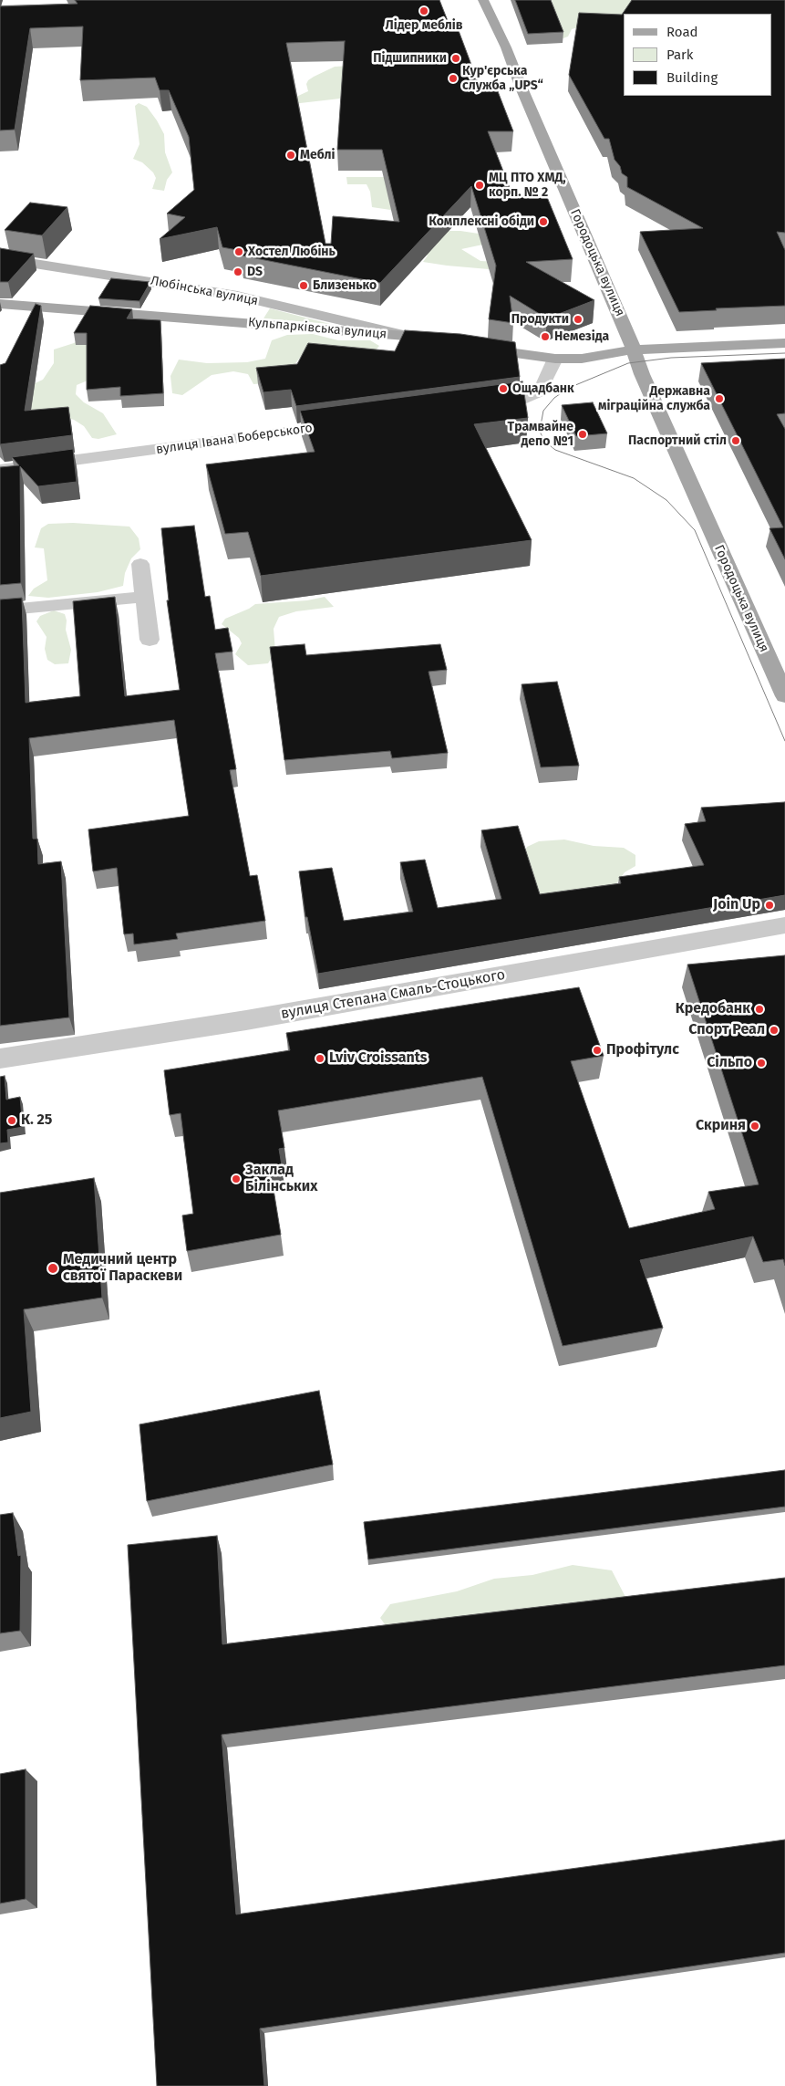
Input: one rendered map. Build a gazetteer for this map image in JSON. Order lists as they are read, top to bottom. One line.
{"streets":{"main road":["Городоцька вулиця","Любінська вулиця","Кульпарківська вулиця"],"street":["вулиця Івана Боберського","вулиця Степана Смаль-Стоцького"]},"crossings":[["Городоцька вулиця","Кульпарківська вулиця"],["Любінська вулиця","Кульпарківська вулиця"]],"places":["Лідер меблів","Підшипники","Кур'єрська служба „UPS“","Меблі","МЦ ПТО ХМД, корп. № 2","Комплексні обіди","Хостел Любінь","DS","Близенько","Продукти","Немезіда","Ощадбанк","Державна міграційна служба","Трамвайне депо №1","Паспортний стіл","Join Up","Кредобанк","Спорт Реал","Профітулс","Lviv Croissants","Сільпо","К. 25","Скриня","Заклад Білінських","Медичний центр святої Параскеви"],"legend":["Road","Park","Building"]}
